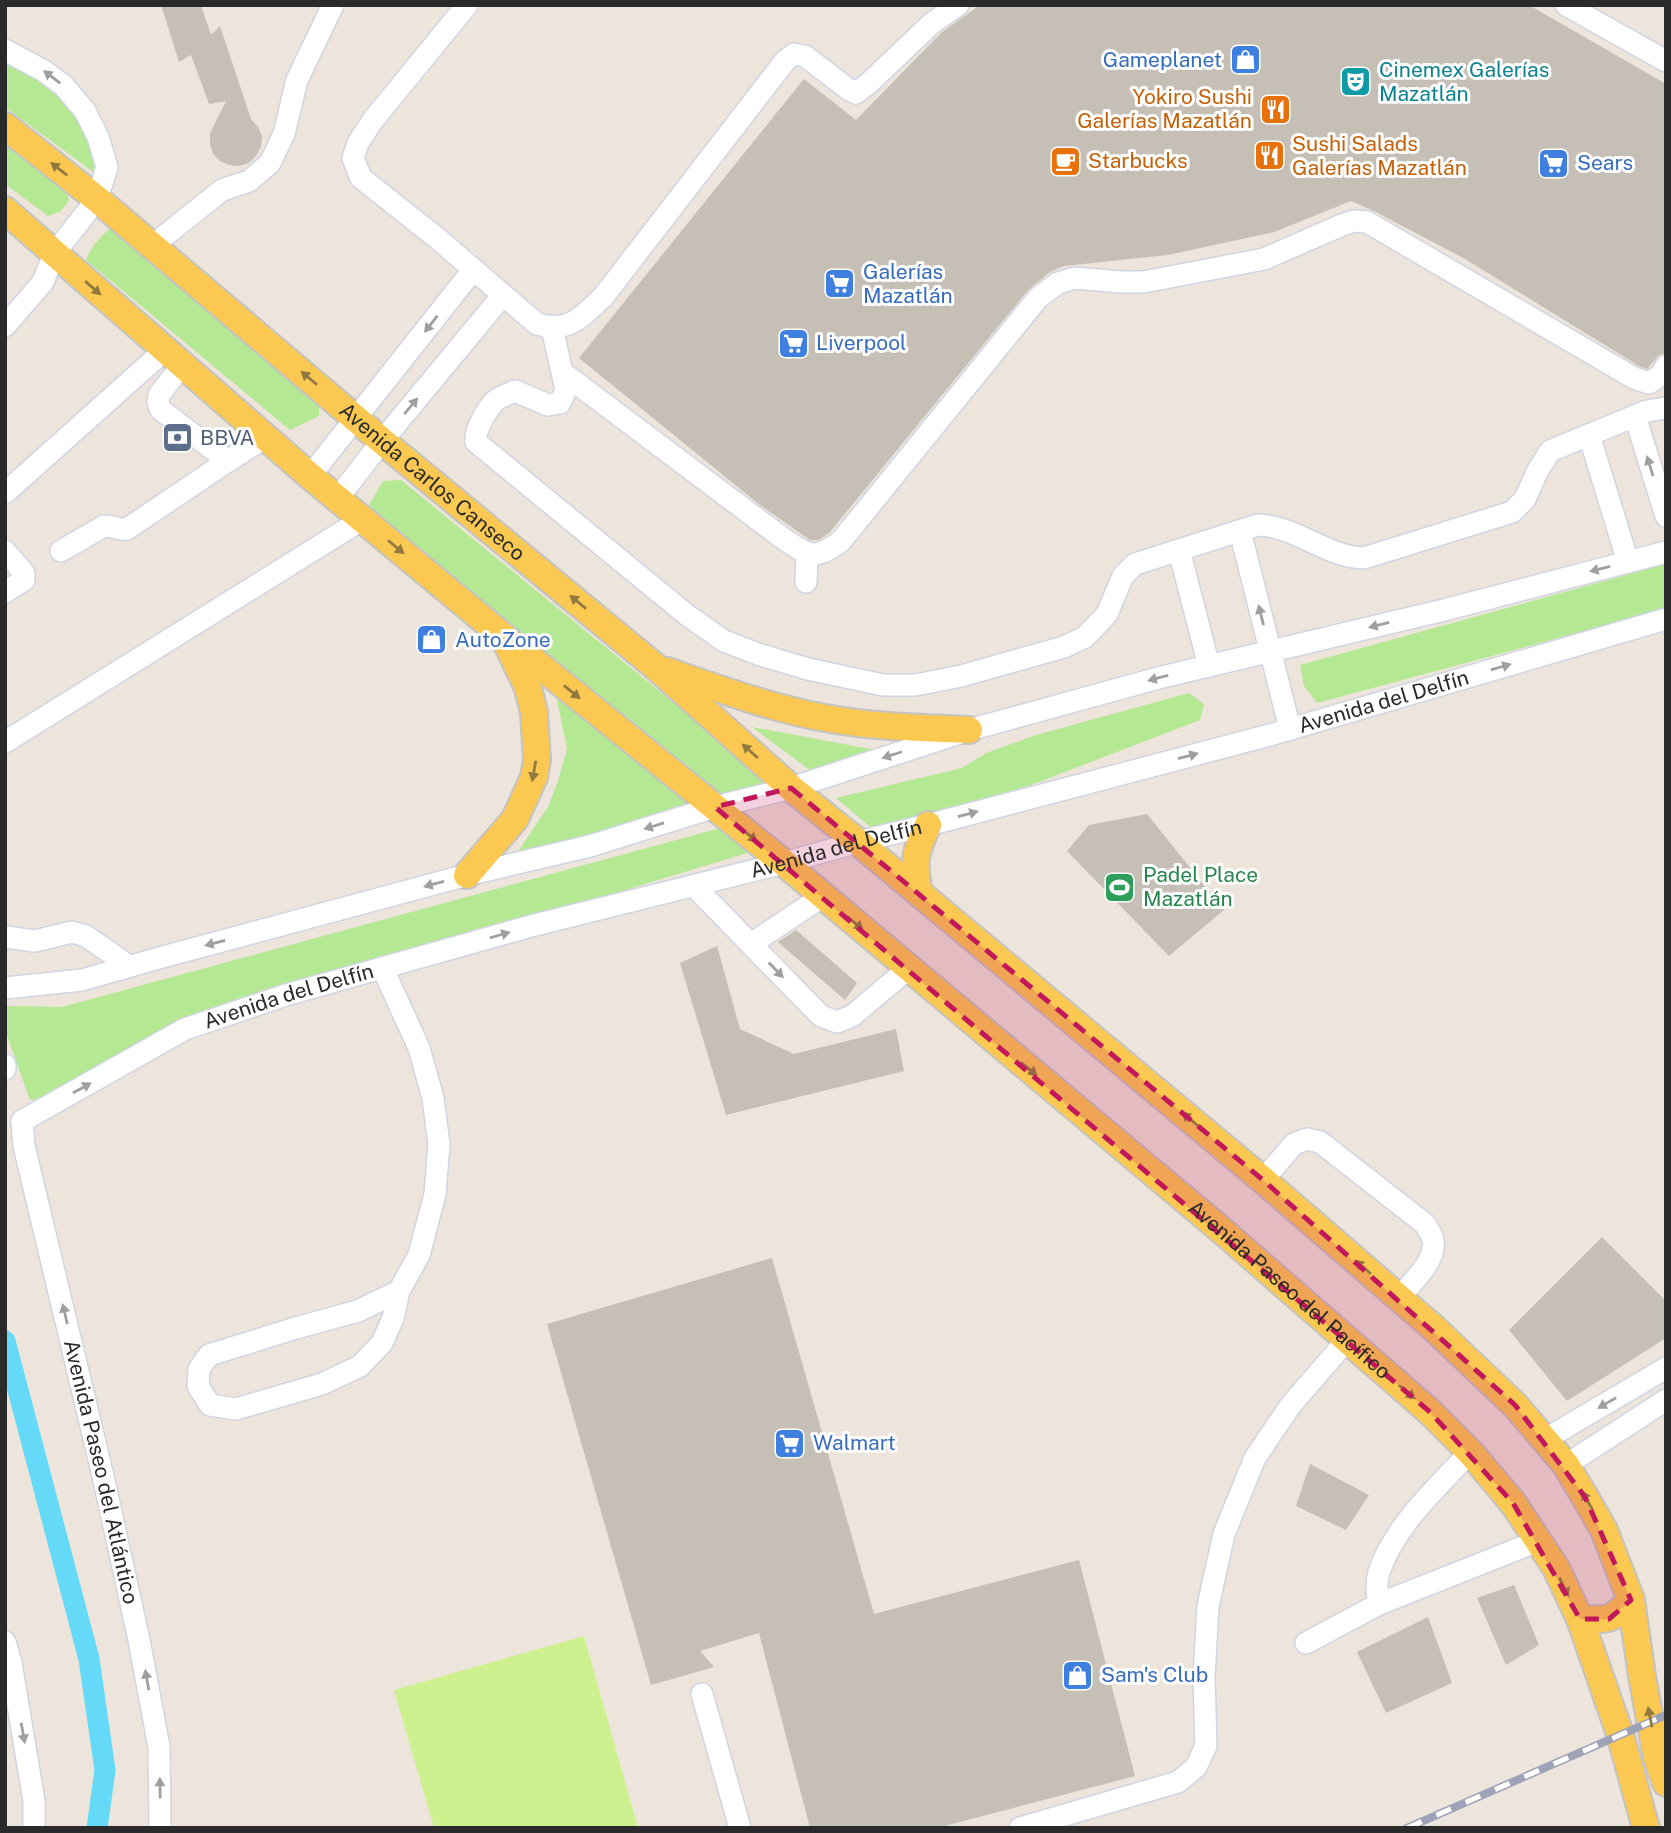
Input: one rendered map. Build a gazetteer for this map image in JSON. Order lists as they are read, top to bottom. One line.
{"streets":{"main road":["Avenida Carlos Canseco","Avenida Paseo del Pacífico"],"street":["Avenida del Delfín","Avenida Paseo del Atlántico"]},"crossings":[["Avenida Carlos Canseco","Avenida del Delfín"],["Avenida del Delfín","Avenida Paseo del Pacífico"],["Avenida del Delfín","Avenida Paseo del Atlántico"]],"one_way":["Avenida Paseo del Atlántico"],"places":{"shop":["Gameplanet","AutoZone","Sam's Club"],"theatre":["Cinemex Galerías Mazatlán"],"restaurant":["Yokiro Sushi Galerías Mazatlán","Sushi Salads Galerías Mazatlán"],"cafe":["Starbucks"],"supermarket":["Sears","Galerías Mazatlán","Liverpool","Walmart"],"bank":["BBVA"],"sports":["Padel Place Mazatlán"]}}
